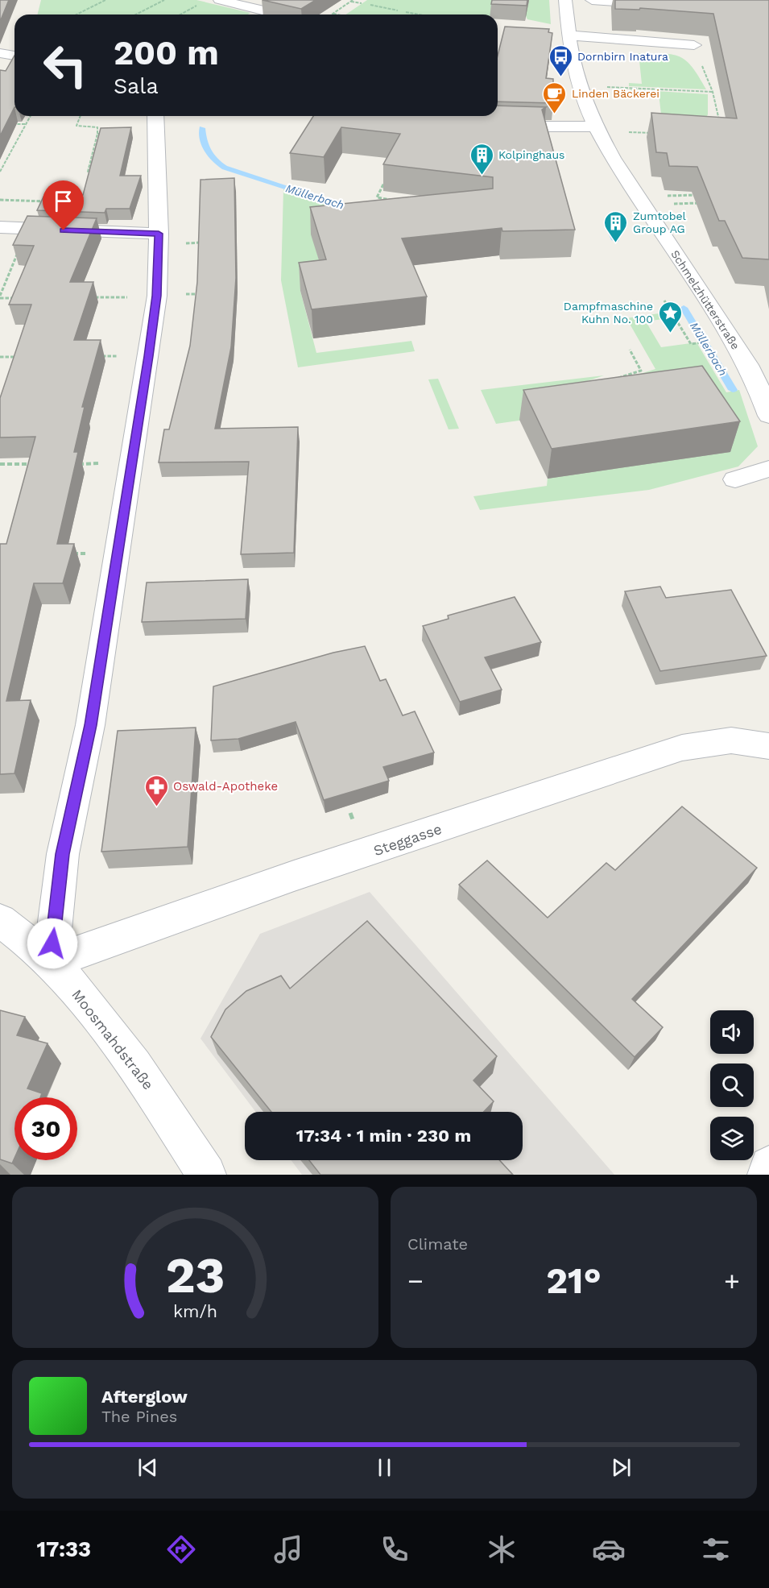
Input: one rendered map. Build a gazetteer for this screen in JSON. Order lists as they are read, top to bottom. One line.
{"streets":{"street":["Schmelzhütterstraße","Steggasse","Moosmahdstraße"]},"crossings":[["Steggasse","Moosmahdstraße"]],"water":["Müllerbach"],"places":{"bus stop":["Dornbirn Inatura"],"cafe":["Linden Bäckerei"],"building":["Kolpinghaus","Zumtobel Group AG"],"place":["Dampfmaschine Kuhn No. 100"],"pharmacy":["Oswald-Apotheke"]},"page":{"turn":["200 m","Sala"],"limit":"30","trip":"17:34 · 1 min · 230 m","tile":"Climate","heat":["−","21°","+"],"song":["Afterglow","The Pines"],"tabs":"17:33","gauge":["23","km/h"]}}
